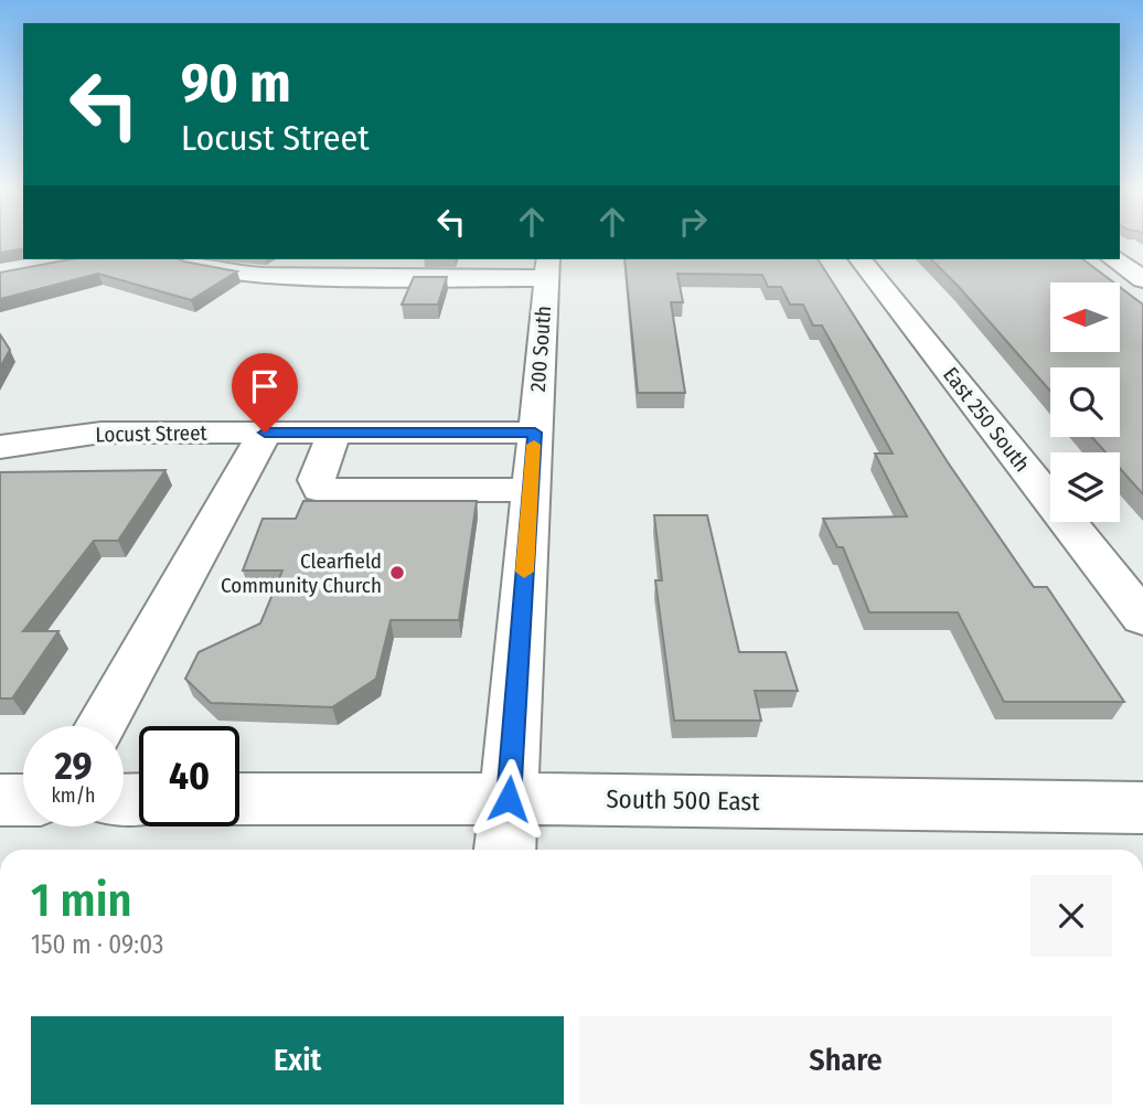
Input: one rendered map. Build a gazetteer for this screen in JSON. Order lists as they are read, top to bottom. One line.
{"streets":{"street":["200 South","East 250 South","Locust Street","South 500 East"]},"crossings":[["200 South","Locust Street"],["200 South","South 500 East"]],"places":["Clearfield Community Church"],"north":"left","page":{"turn":["90 m","Locust Street"],"speed":"29 km/h","limit":"40","heading":["1 min","150 m · 09:03"],"buttons":["Exit","Share"]}}
